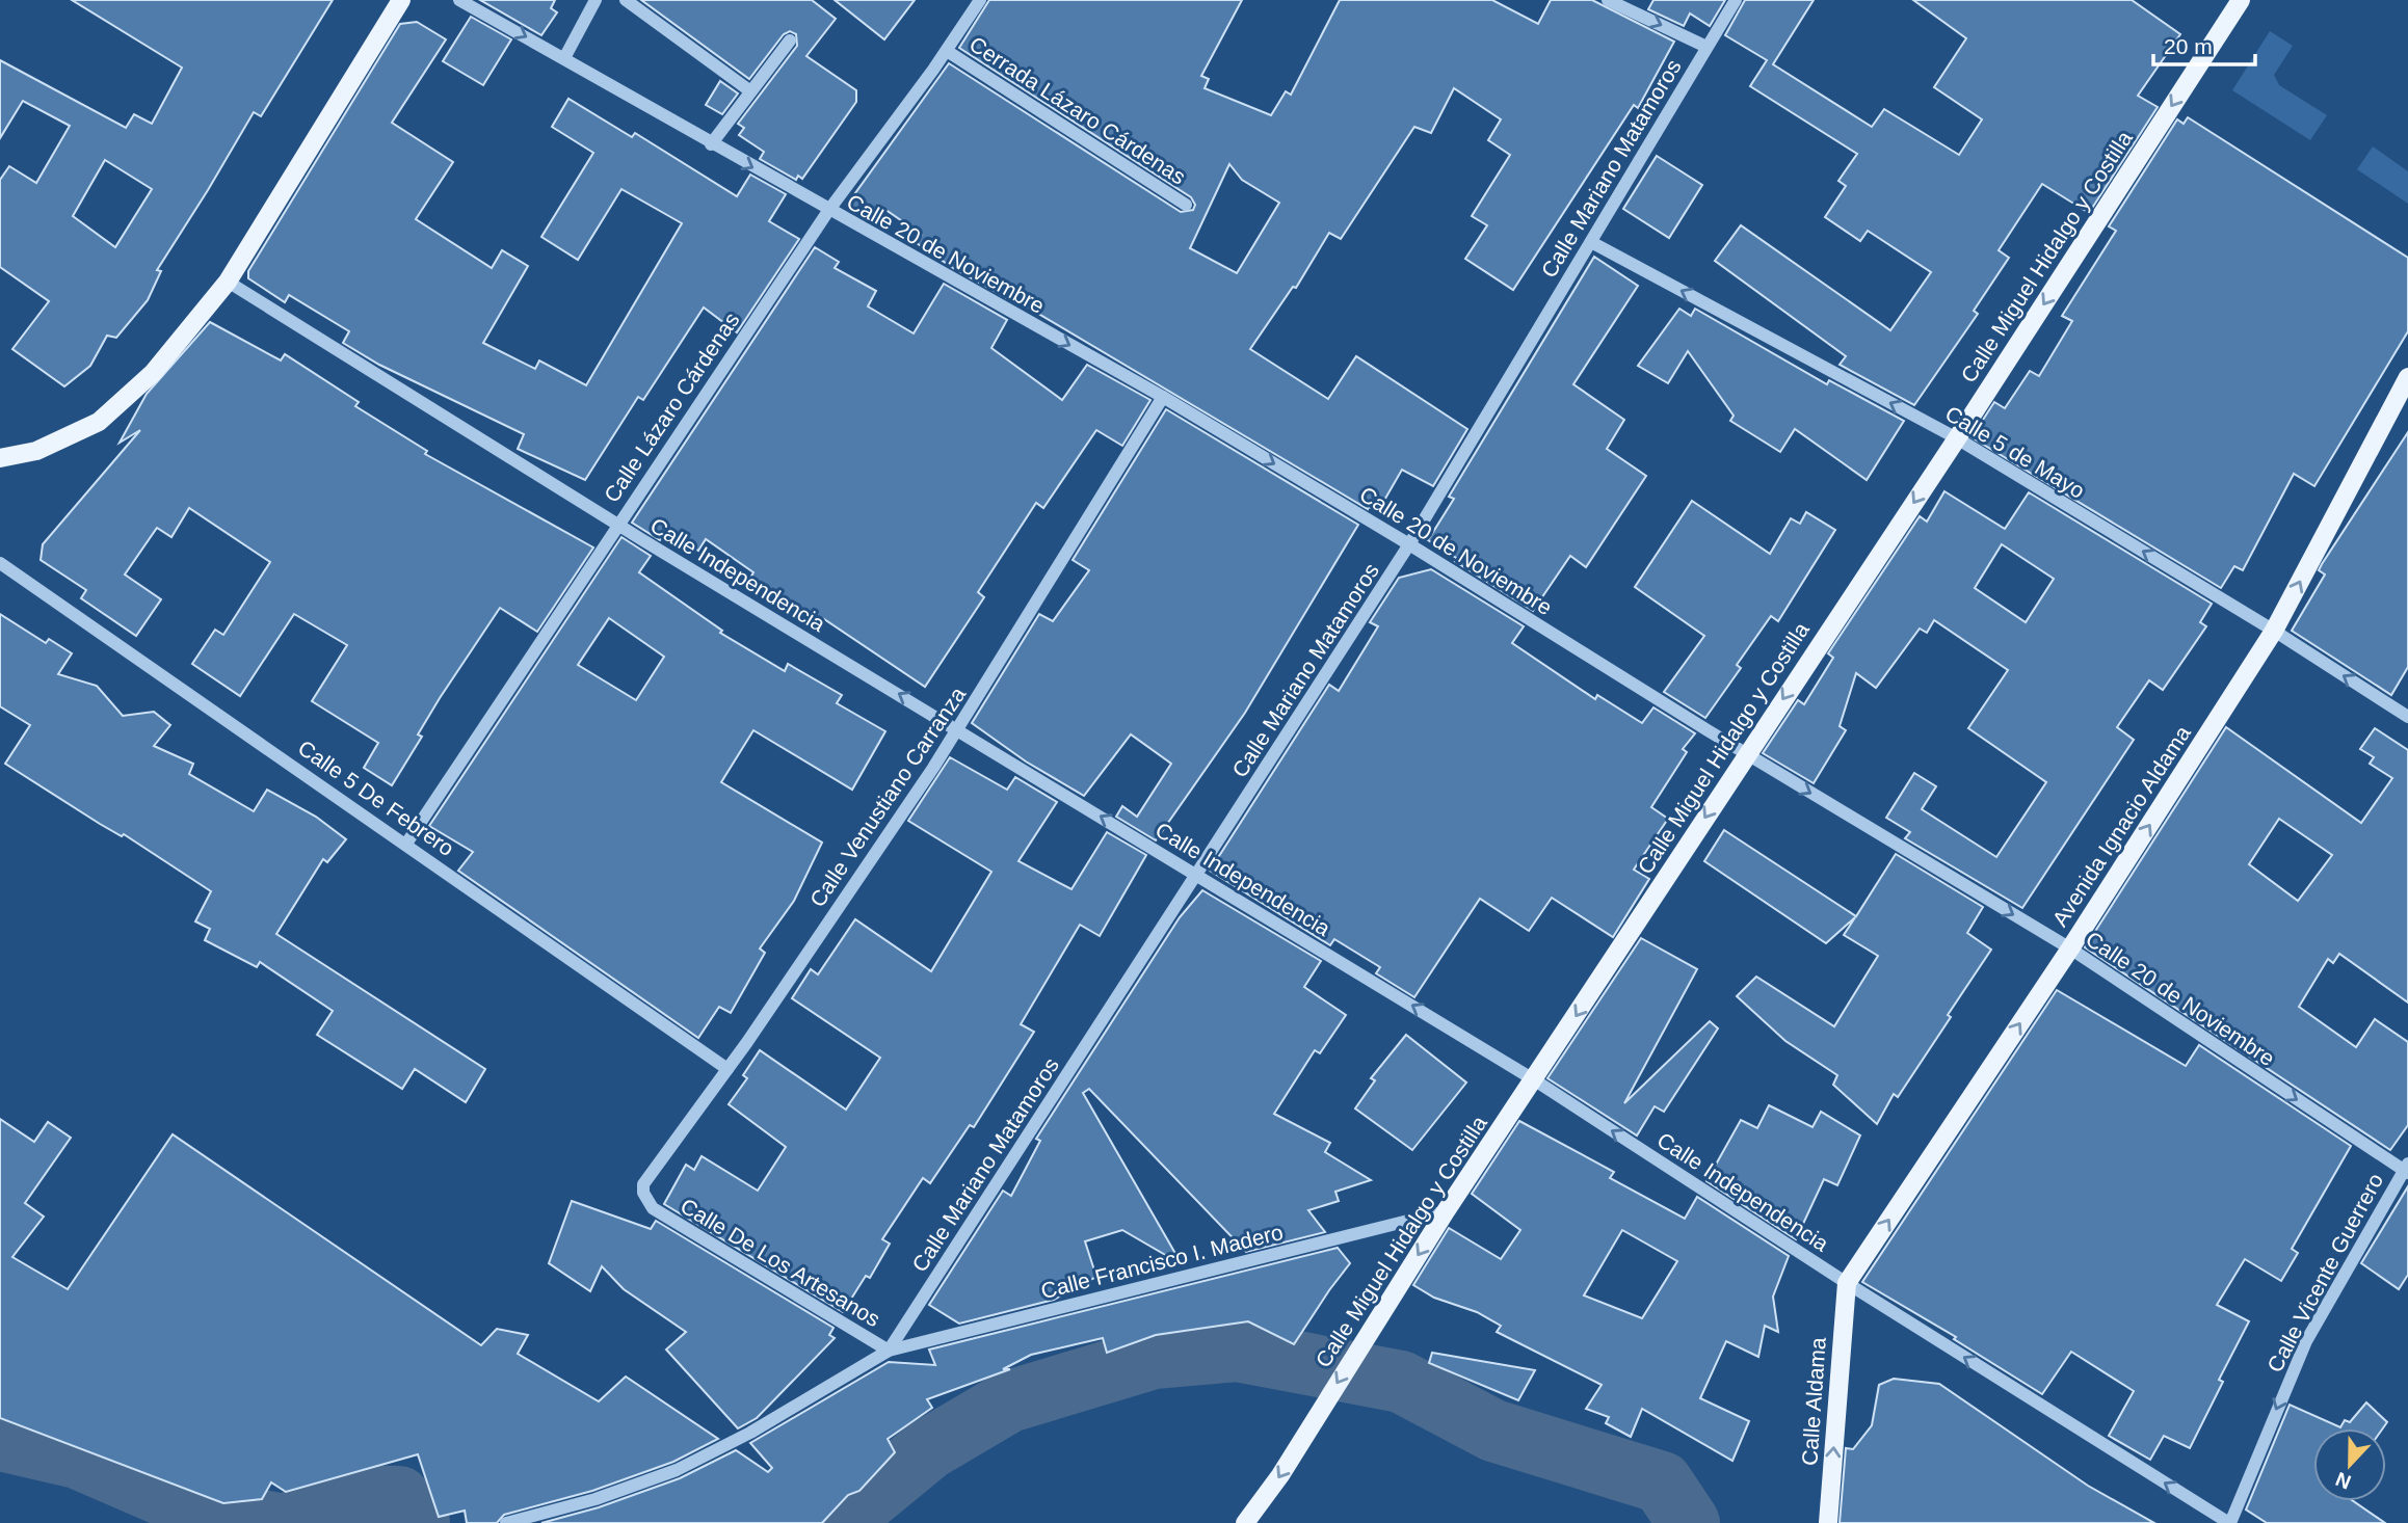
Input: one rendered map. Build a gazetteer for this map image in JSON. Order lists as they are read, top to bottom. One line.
{"streets":{"main road":["Calle Miguel Hidalgo y Costilla","Avenida Ignacio Aldama","Calle Aldama"],"street":["Cerrada Lázaro Cárdenas","Calle Mariano Matamoros","Calle 20 de Noviembre","Calle Lázaro Cárdenas","Calle 5 de Mayo","Calle Independencia","Calle Venustiano Carranza","Calle 5 De Febrero","Calle Francisco I. Madero","Calle De Los Artesanos","Calle Vicente Guerrero"]},"crossings":[["Cerrada Lázaro Cárdenas","Calle Lázaro Cárdenas"],["Calle Mariano Matamoros","Calle 20 de Noviembre"],["Calle Mariano Matamoros","Calle 5 de Mayo"],["Calle Mariano Matamoros","Calle Independencia"],["Calle Mariano Matamoros","Calle Francisco I. Madero"],["Calle Mariano Matamoros","Calle De Los Artesanos"],["Calle 20 de Noviembre","Calle Miguel Hidalgo y Costilla"],["Calle 20 de Noviembre","Calle Lázaro Cárdenas"],["Calle 20 de Noviembre","Calle Venustiano Carranza"],["Calle 20 de Noviembre","Avenida Ignacio Aldama"],["Calle 20 de Noviembre","Calle Vicente Guerrero"],["Calle Miguel Hidalgo y Costilla","Calle 5 de Mayo"],["Calle Miguel Hidalgo y Costilla","Calle Independencia"],["Calle Miguel Hidalgo y Costilla","Calle Francisco I. Madero"],["Calle Lázaro Cárdenas","Calle Independencia"],["Calle Lázaro Cárdenas","Calle 5 De Febrero"],["Calle 5 de Mayo","Avenida Ignacio Aldama"],["Calle Independencia","Calle Venustiano Carranza"],["Calle Independencia","Avenida Ignacio Aldama"],["Calle Independencia","Calle Vicente Guerrero"],["Calle Independencia","Calle Aldama"],["Calle Venustiano Carranza","Calle 5 De Febrero"],["Calle Venustiano Carranza","Calle De Los Artesanos"],["Avenida Ignacio Aldama","Calle Aldama"],["Calle Francisco I. Madero","Calle De Los Artesanos"]],"one_way":["Calle 20 de Noviembre","Calle Miguel Hidalgo y Costilla","Calle 5 de Mayo","Calle Independencia","Avenida Ignacio Aldama","Calle Vicente Guerrero","Calle Aldama"],"scale_bar":"20 m","north":"bottom"}
